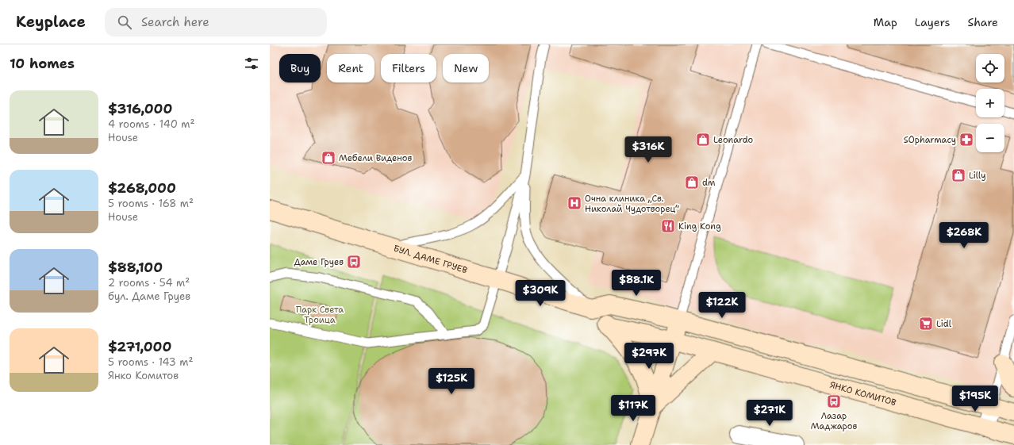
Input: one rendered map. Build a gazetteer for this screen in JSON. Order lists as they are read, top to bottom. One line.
{"streets":{"main road":["БУЛ. ДАМЕ ГРУЕВ","ЯНКО КОМИТОВ"]},"parks":["Парк Света Троица"],"places":{"shop":["Leonardo","Мебели Виденов","Lilly","dm"],"pharmacy":["SOpharmacy"],"hospital":["Oчна клиника „Св. Николай Чудотворец“"],"restaurant":["King Kong"],"bus stop":["Даме Груев","Лазар Маджаров"],"supermarket":["Lidl"]},"page":{"header":"Keyplace","search":"Search here","nav":["Map","Layers","Share"],"heading":"10 homes","map_buttons":["+","−"],"chip":["Buy","Rent","Filters","New"],"list":[{"name":"$316,000","note":"4 rooms · 140 m² · House"},{"name":"$268,000","note":"5 rooms · 168 m² · House"},{"name":"$88,100","note":"2 rooms · 54 m² · бул. Даме Груев"},{"name":"$271,000","note":"5 rooms · 143 m² · Янко Комитов"}],"price":["$316K","$268K","$88.1K","$309K","$122K","$297K","$125K","$195K","$117K","$271K"]}}
